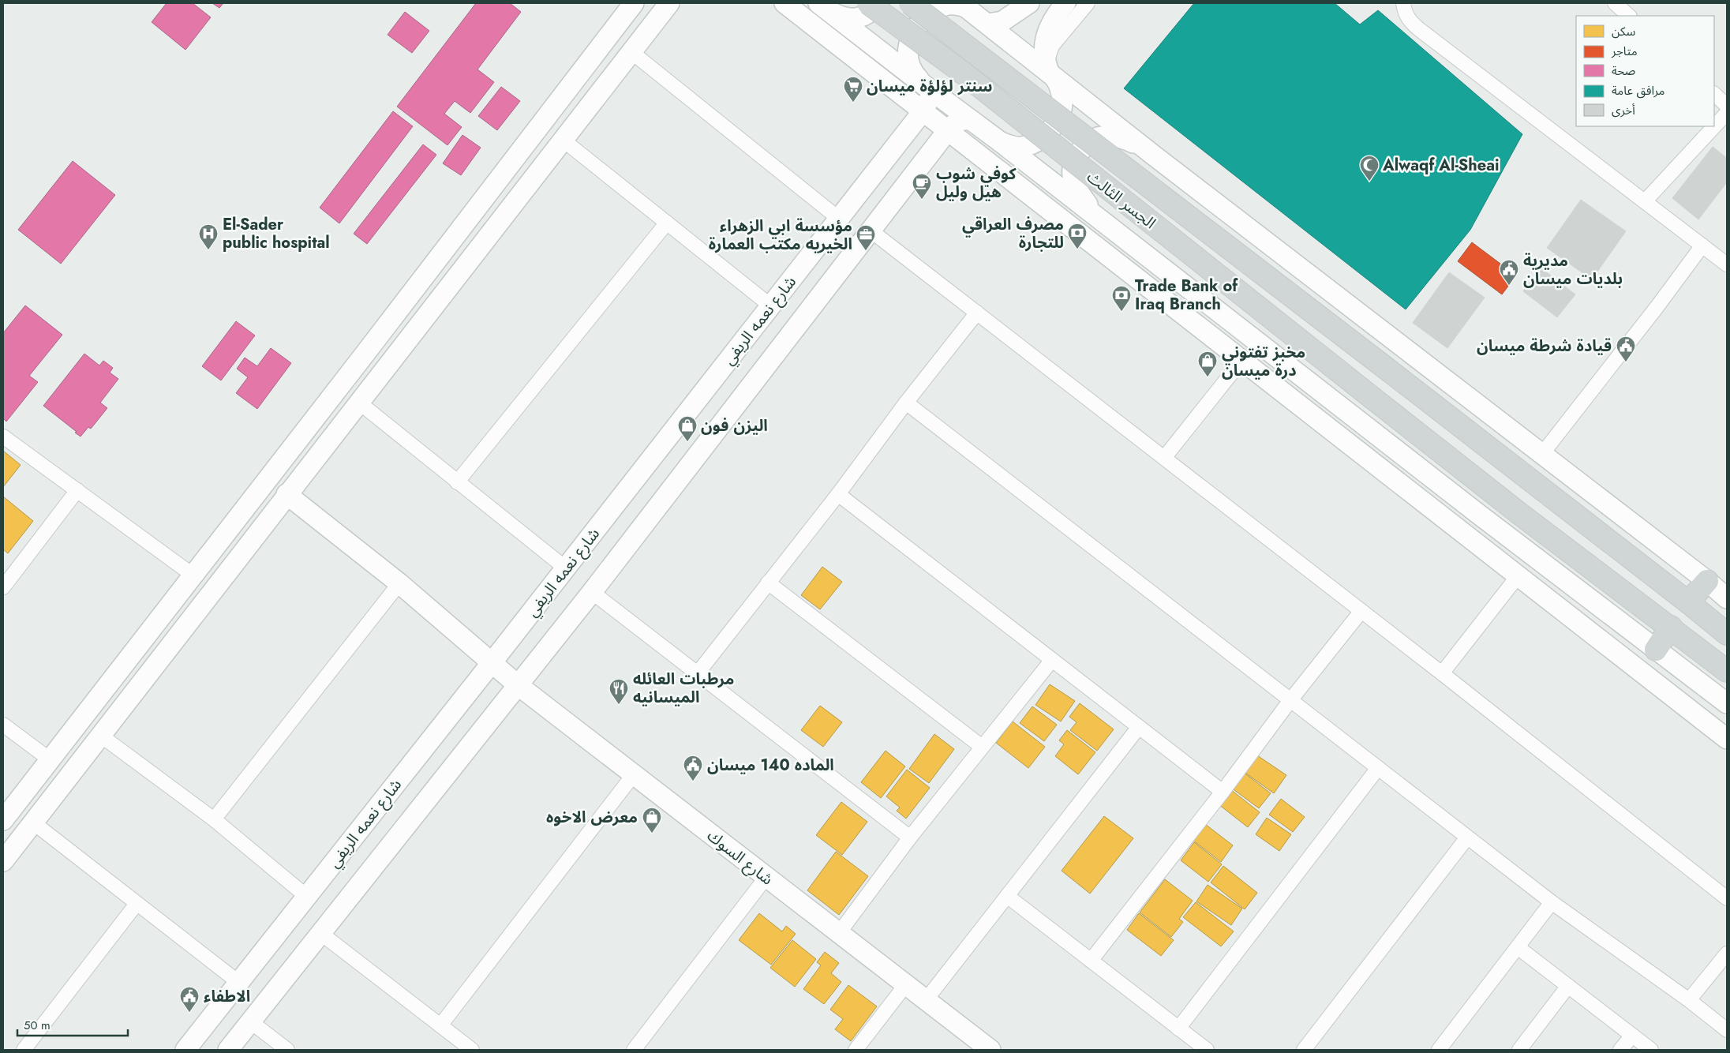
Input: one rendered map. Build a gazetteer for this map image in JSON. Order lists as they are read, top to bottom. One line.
{"streets":{"main road":["الجسر الثالث"],"street":["شارع نعمه الريفي","شارع السوك"]},"crossings":[["شارع نعمه الريفي","شارع السوك"]],"places":{"supermarket":["سنتر لؤلؤة ميسان"],"mosque":["Alwaqf Al-Sheai"],"cafe":["كوفي شوب هيل وليل"],"bank":["مصرف العراقي للتجارة","Trade Bank of Iraq Branch"],"hospital":["El-Sader public hospital"],"office":["مؤسسة ابي الزهراء الخيريه مكتب العمارة"],"public building":["مديرية بلديات ميسان","قيادة شرطة ميسان","الماده 140 ميسان","الاطفاء"],"shop":["مخبز تفتوني درة ميسان","اليزن فون","معرض الاخوه"],"restaurant":["مرطبات العائله الميسانيه"]},"legend":["سكن","متاجر","صحة","مرافق عامة","أخرى"],"scale_bar":"50 m"}
